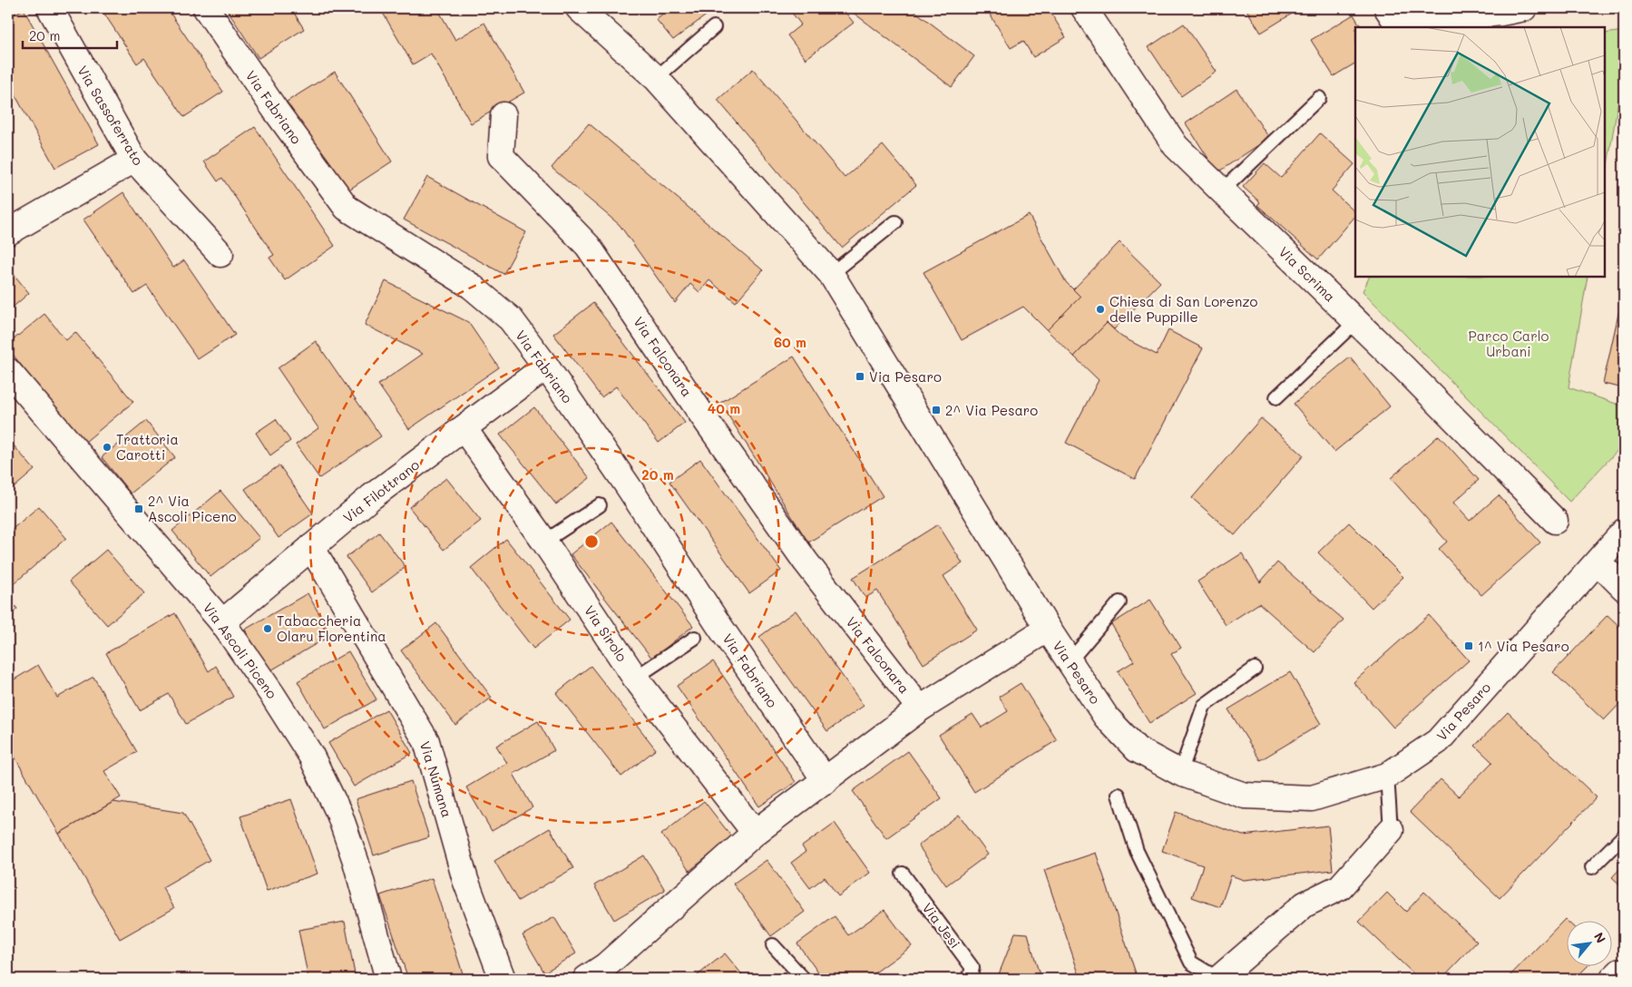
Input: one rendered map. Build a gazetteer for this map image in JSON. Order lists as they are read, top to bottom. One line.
{"streets":{"street":["Via Fabriano","Via Sassoferrato","Via Scrima","Via Falconara","Via Filottrano","Via Sirolo","Via Ascoli Piceno","Via Pesaro","Via Numana"],"lane":["Via Jesi"]},"crossings":[["Via Fabriano","Via Filottrano"],["Via Filottrano","Via Sirolo"],["Via Filottrano","Via Ascoli Piceno"],["Via Filottrano","Via Numana"]],"parks":["Parco Carlo Urbani"],"places":{"other":["Chiesa di San Lorenzo delle Puppille","Trattoria Carotti","Tabaccheria Olaru Florentina"],"transit":["Via Pesaro","2^ Via Pesaro","2^ Via Ascoli Piceno","1^ Via Pesaro"]},"scale_bar":"20 m","north":"top right","rings":["60 m","40 m","20 m"]}
